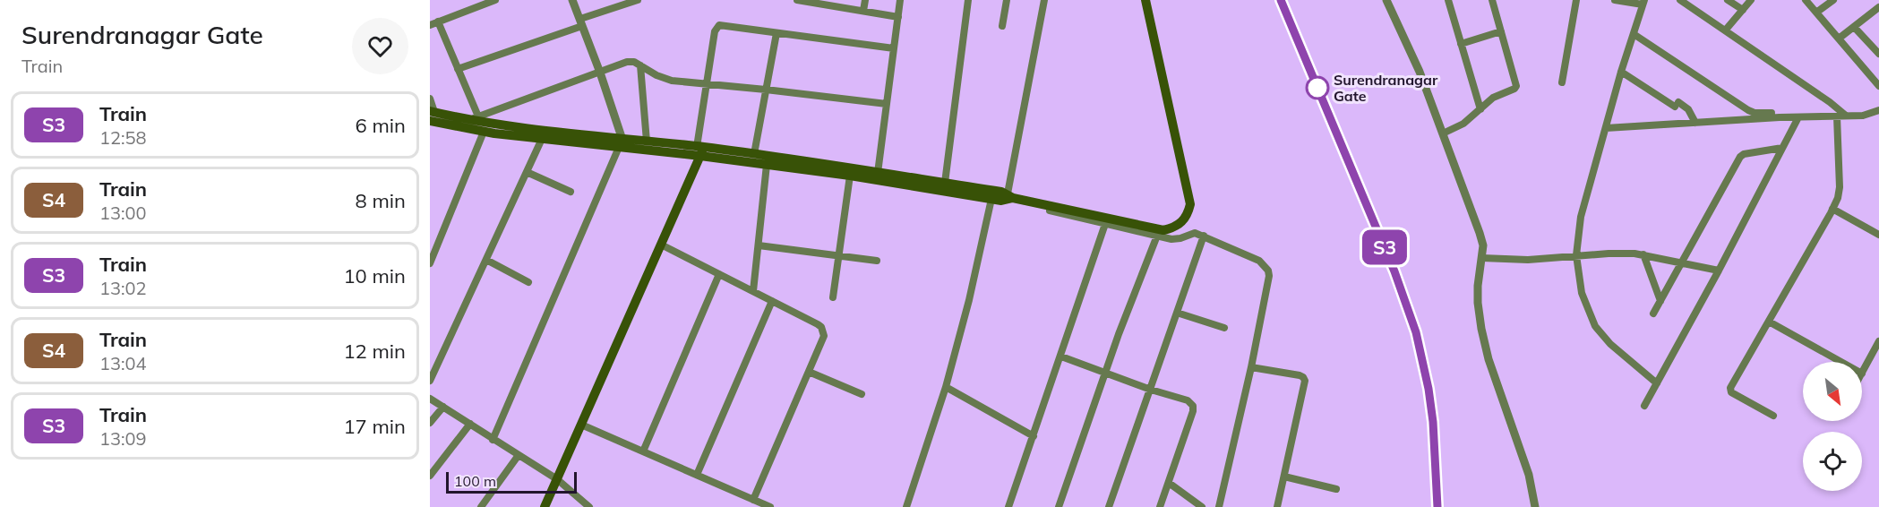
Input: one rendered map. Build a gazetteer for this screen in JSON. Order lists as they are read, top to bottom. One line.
{"places":["Surendranagar Gate"],"scale_bar":"100 m","north":"bottom right","page":{"heading":["Surendranagar Gate","Train"],"on_map":"S3","list":[{"mark":"S3","name":"Train","note":"12:58","value":"6 min"},{"mark":"S4","name":"Train","note":"13:00","value":"8 min"},{"mark":"S3","name":"Train","note":"13:02","value":"10 min"},{"mark":"S4","name":"Train","note":"13:04","value":"12 min"},{"mark":"S3","name":"Train","note":"13:09","value":"17 min"}],"scale":"100 m"}}
